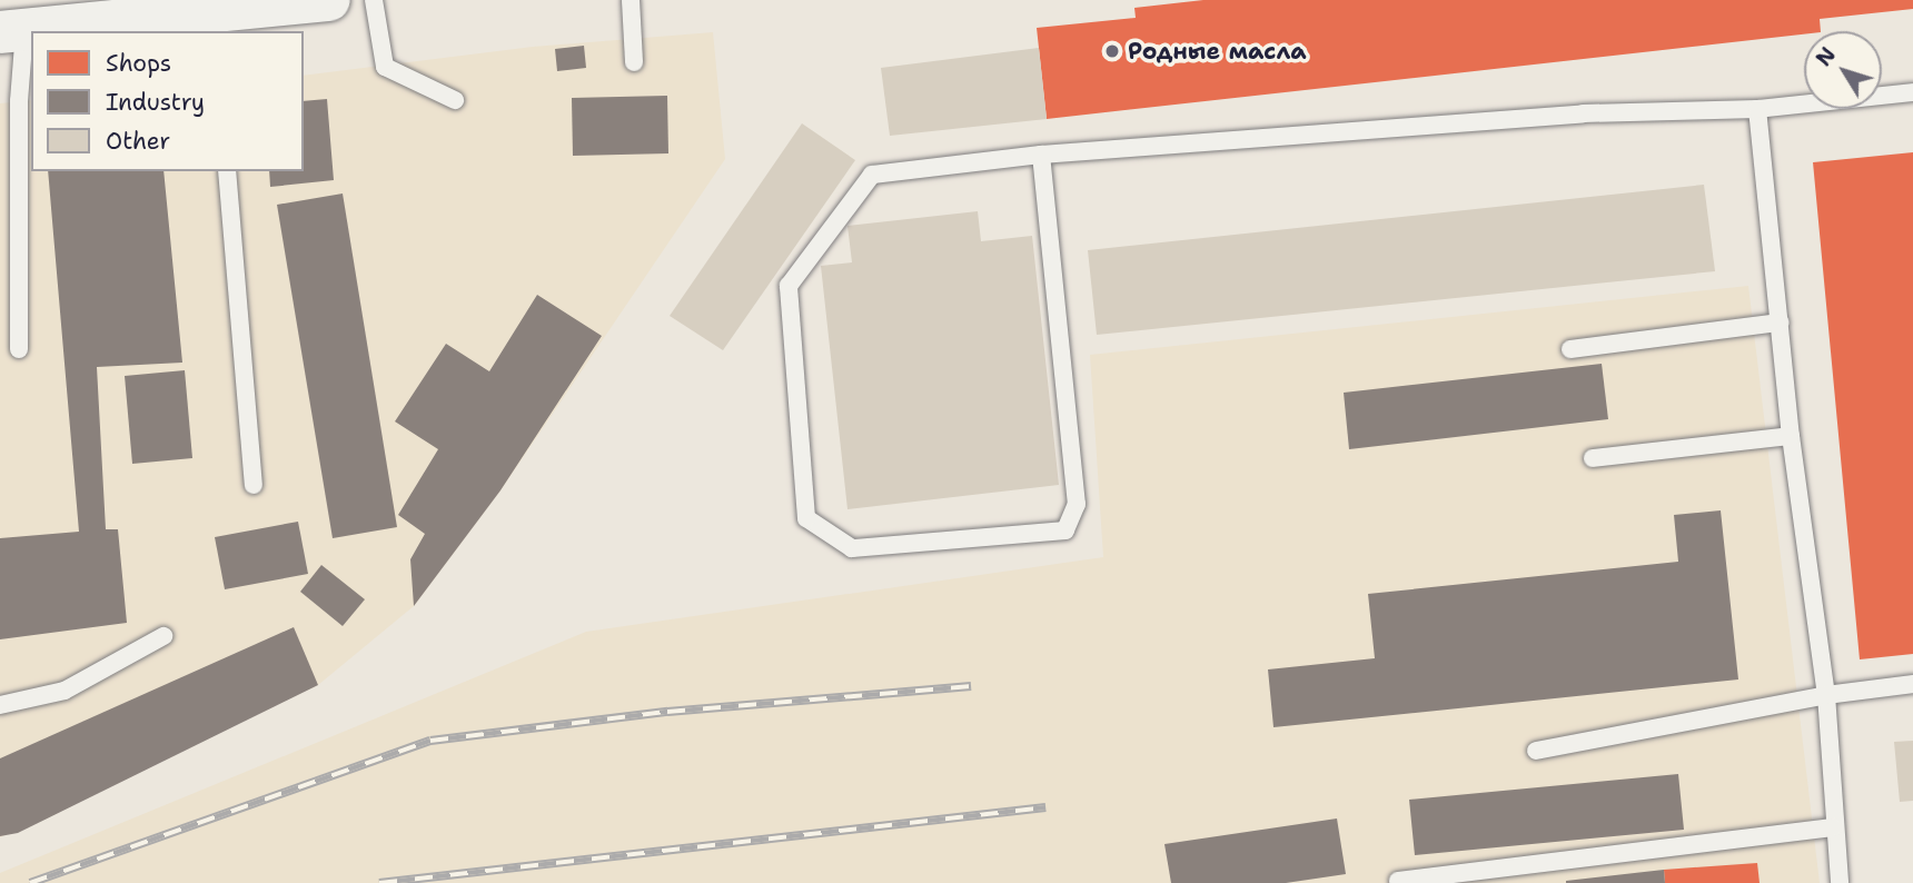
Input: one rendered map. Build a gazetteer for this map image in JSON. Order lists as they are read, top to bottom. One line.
{"places":["Родные масла"],"legend":["Shops","Industry","Other"],"north":"top left"}
